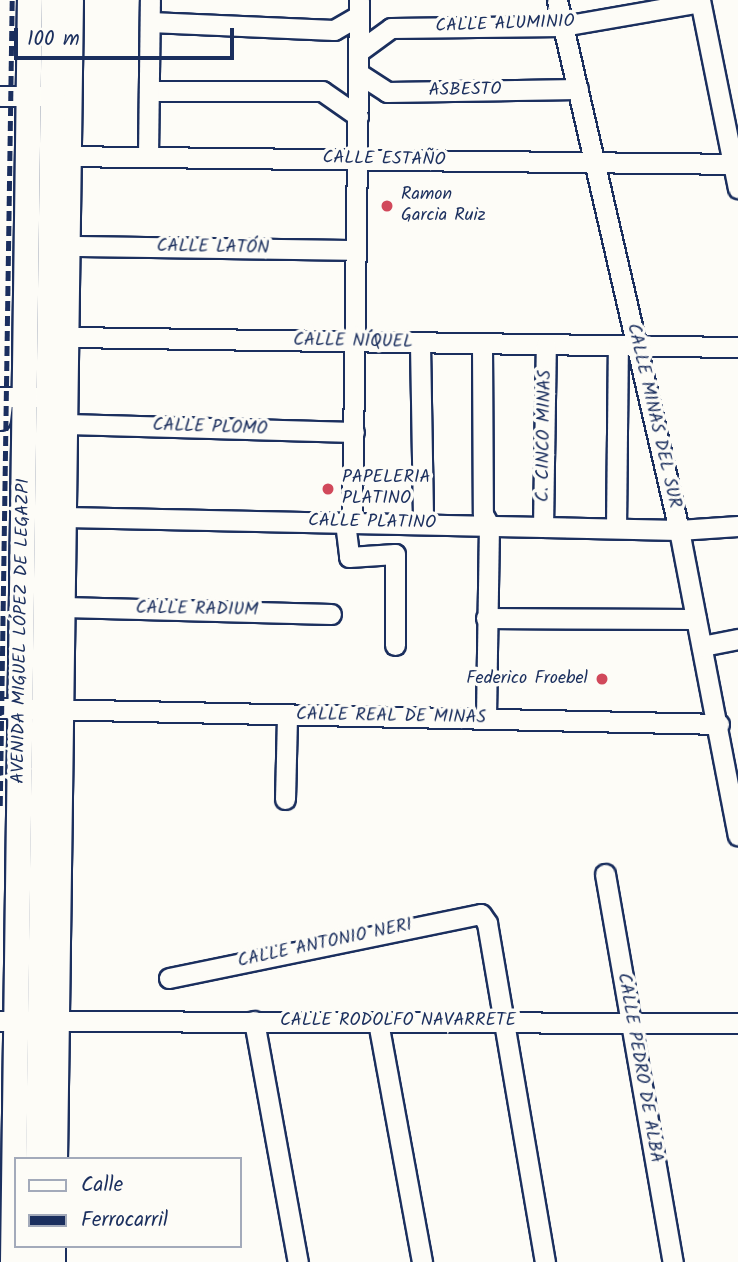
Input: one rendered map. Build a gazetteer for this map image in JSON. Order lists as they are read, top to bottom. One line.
{"streets":{"main road":["AVENIDA MIGUEL LÓPEZ DE LEGAZPI"],"street":["CALLE ALUMINIO","ASBESTO","CALLE ESTAÑO","CALLE LATÓN","CALLE NÍQUEL","CALLE MINAS DEL SUR","CALLE PLOMO","C. CINCO MINAS","CALLE PLATINO","CALLE RADIUM","CALLE REAL DE MINAS","CALLE ANTONIO NERI","CALLE RODOLFO NAVARRETE","CALLE PEDRO DE ALBA"]},"crossings":[["CALLE ALUMINIO","CALLE MINAS DEL SUR"],["ASBESTO","CALLE MINAS DEL SUR"],["CALLE ESTAÑO","CALLE MINAS DEL SUR"],["CALLE ESTAÑO","AVENIDA MIGUEL LÓPEZ DE LEGAZPI"],["CALLE LATÓN","AVENIDA MIGUEL LÓPEZ DE LEGAZPI"],["CALLE NÍQUEL","CALLE MINAS DEL SUR"],["CALLE NÍQUEL","C. CINCO MINAS"],["CALLE NÍQUEL","AVENIDA MIGUEL LÓPEZ DE LEGAZPI"],["CALLE MINAS DEL SUR","CALLE PLATINO"],["CALLE MINAS DEL SUR","CALLE REAL DE MINAS"],["CALLE PLOMO","AVENIDA MIGUEL LÓPEZ DE LEGAZPI"],["C. CINCO MINAS","CALLE PLATINO"],["CALLE PLATINO","AVENIDA MIGUEL LÓPEZ DE LEGAZPI"],["CALLE RADIUM","AVENIDA MIGUEL LÓPEZ DE LEGAZPI"],["AVENIDA MIGUEL LÓPEZ DE LEGAZPI","CALLE REAL DE MINAS"],["AVENIDA MIGUEL LÓPEZ DE LEGAZPI","CALLE RODOLFO NAVARRETE"],["CALLE ANTONIO NERI","CALLE RODOLFO NAVARRETE"],["CALLE RODOLFO NAVARRETE","CALLE PEDRO DE ALBA"]],"places":["Ramon Garcia Ruiz","PAPELERIA PLATINO","Federico Froebel"],"legend":["Calle","Ferrocarril"],"scale_bar":"100 m"}
